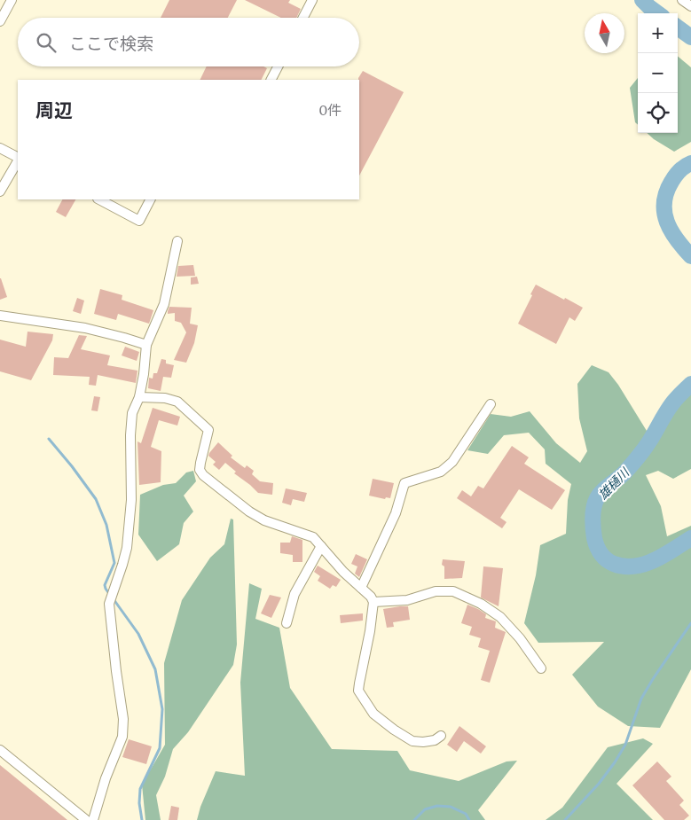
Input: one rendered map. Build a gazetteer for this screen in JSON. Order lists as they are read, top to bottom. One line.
{"water":["雄樋川"],"north":"top","page":{"map_buttons":["+","−"],"search":"ここで検索","heading":["周辺","0件"]}}
